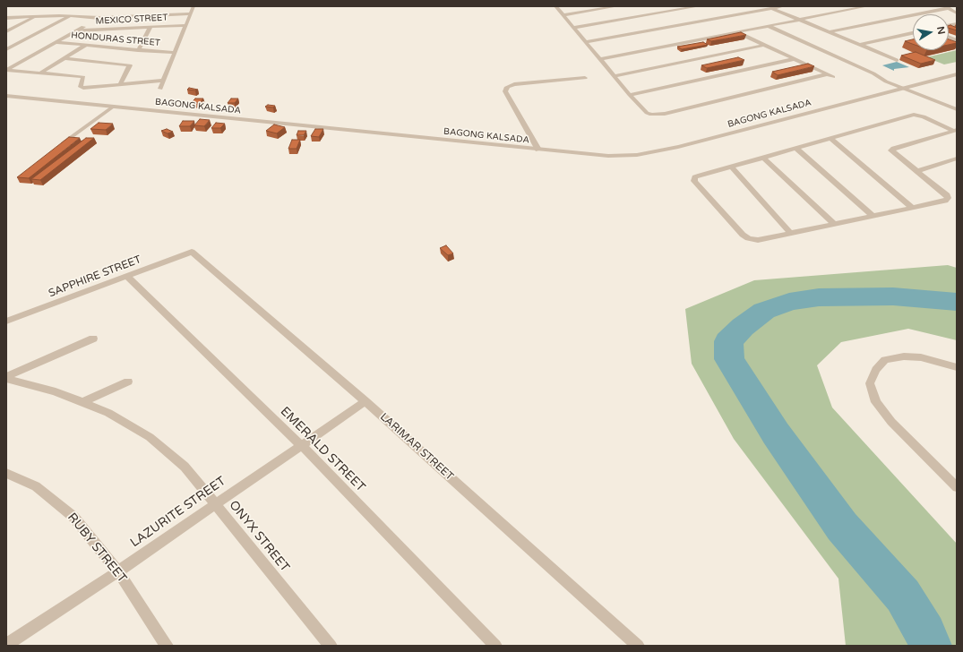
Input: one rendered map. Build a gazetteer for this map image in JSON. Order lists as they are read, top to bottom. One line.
{"streets":{"street":["MEXICO STREET","HONDURAS STREET","BAGONG KALSADA","SAPPHIRE STREET","LARIMAR STREET","EMERALD STREET","LAZURITE STREET","ONYX STREET","RUBY STREET"]},"crossings":[["SAPPHIRE STREET","LARIMAR STREET"],["SAPPHIRE STREET","EMERALD STREET"],["LARIMAR STREET","LAZURITE STREET"],["EMERALD STREET","LAZURITE STREET"],["LAZURITE STREET","ONYX STREET"],["LAZURITE STREET","RUBY STREET"]],"north":"right"}
